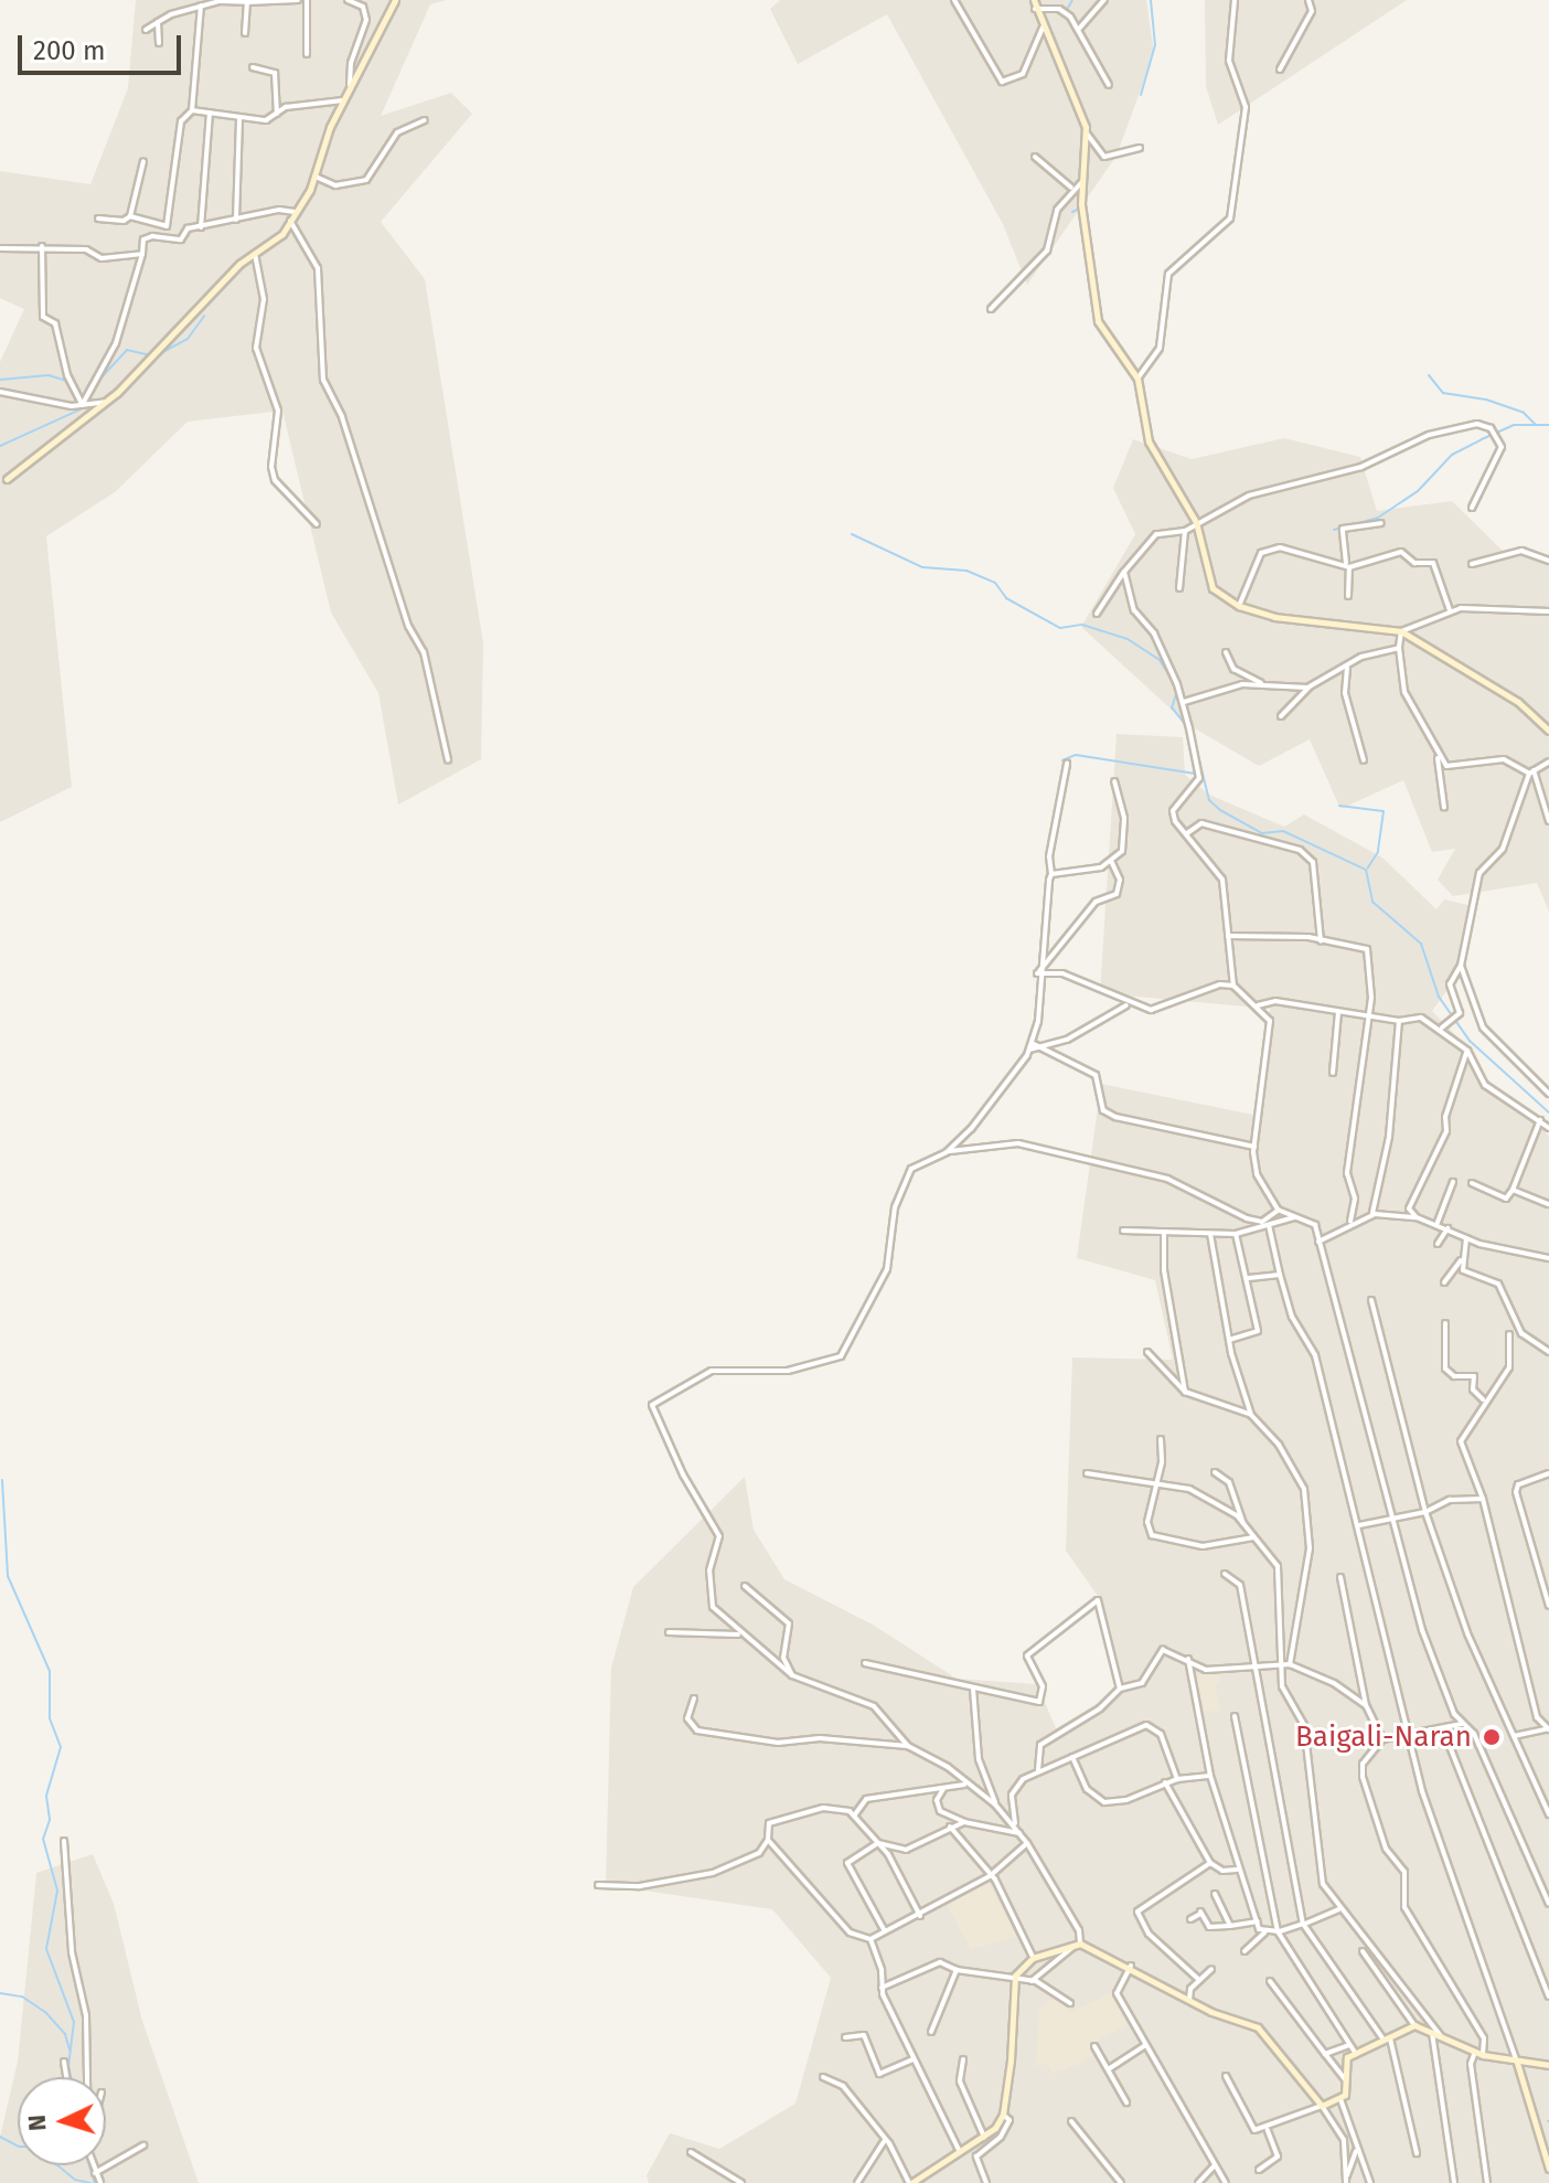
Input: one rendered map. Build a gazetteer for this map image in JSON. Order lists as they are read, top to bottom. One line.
{"places":["Baigali-Naran"],"scale_bar":"200 m","north":"left"}
